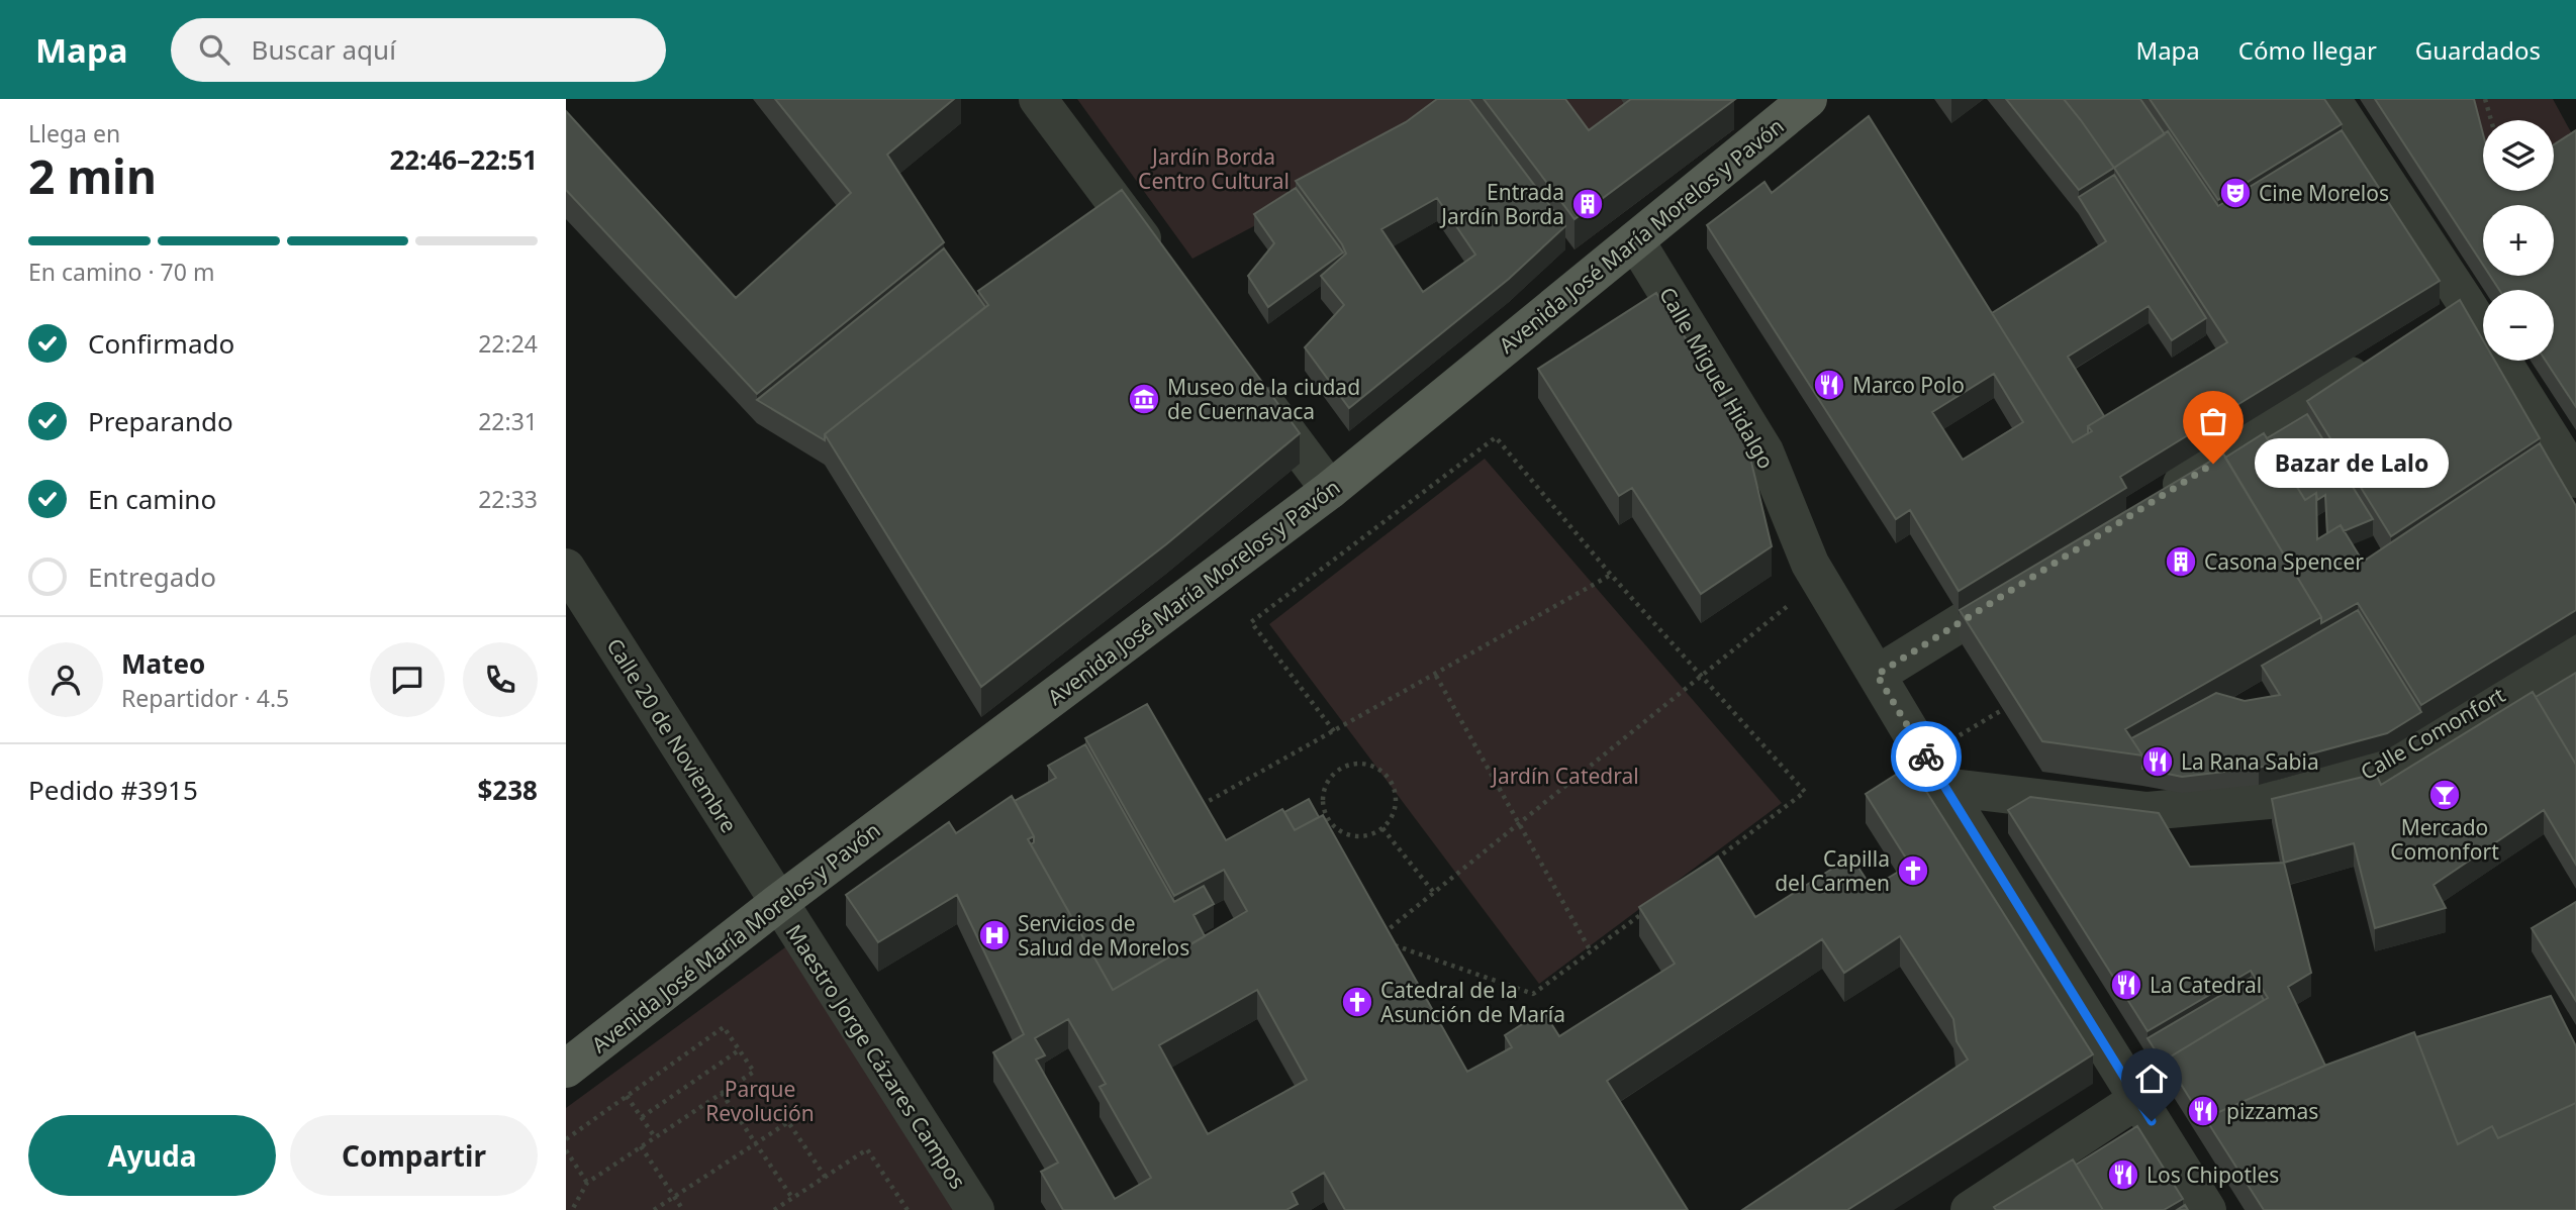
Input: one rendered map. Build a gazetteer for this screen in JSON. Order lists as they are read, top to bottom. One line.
{"streets":{"main road":["Avenida José María Morelos y Pavón"],"street":["Calle Miguel Hidalgo","Calle Comonfort","Calle 20 de Noviembre","Maestro Jorge Cázares Campos"]},"crossings":[["Avenida José María Morelos y Pavón","Calle Miguel Hidalgo"],["Avenida José María Morelos y Pavón","Calle 20 de Noviembre"],["Avenida José María Morelos y Pavón","Maestro Jorge Cázares Campos"],["Calle Miguel Hidalgo","Calle Comonfort"],["Calle 20 de Noviembre","Maestro Jorge Cázares Campos"]],"parks":["Jardín Borda Centro Cultural","Jardín Catedral","Parque Revolución"],"places":{"theatre":["Cine Morelos"],"building":["Entrada Jardín Borda","Casona Spencer"],"restaurant":["Marco Polo","La Rana Sabia","La Catedral","pizzamas","Los Chipotles"],"museum":["Museo de la ciudad de Cuernavaca"],"other":["Bazar de Lalo"],"bar":["Mercado Comonfort"],"church":["Capilla del Carmen","Catedral de la Asunción de María"],"hospital":["Servicios de Salud de Morelos"]},"page":{"header":"Mapa","search":"Buscar aquí","nav":["Mapa","Cómo llegar","Guardados"],"heading":["2 min","Llega en","22:46–22:51"],"panel":["Mateo","Repartidor · 4.5","Pedido #3915","$238"],"map_buttons":["+","−"],"bar":"En camino · 70 m","list":[["Confirmado","22:24"],["Preparando","22:31"],["En camino","22:33"],"Entregado"],"bubble":"Bazar de Lalo","buttons":["Ayuda","Compartir"]}}
